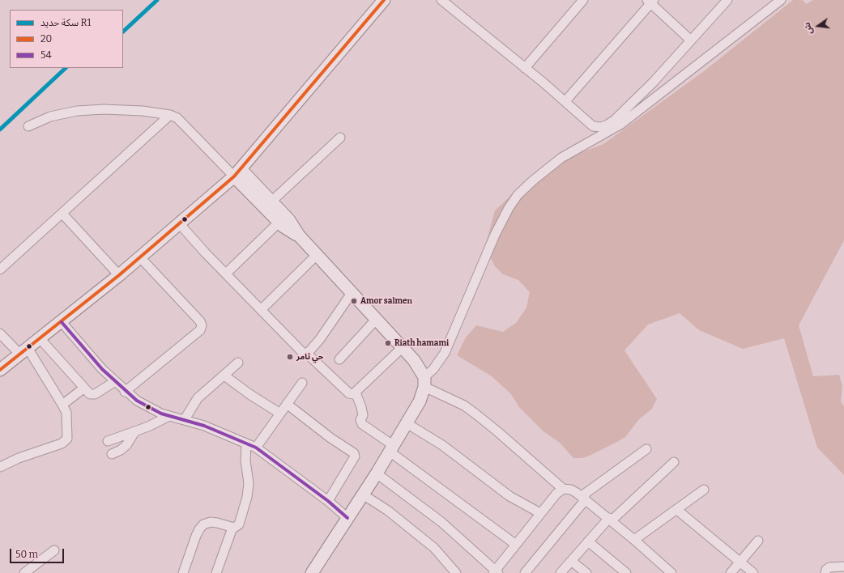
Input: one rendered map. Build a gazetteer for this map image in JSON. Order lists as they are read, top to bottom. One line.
{"places":["Amor salmen","Riath hamami","حي ثامر"],"lines":["rail line R1","transit line 20","transit line 54"],"legend":["سكة حديد R1","20","54"],"scale_bar":"50 m","north":"left"}
